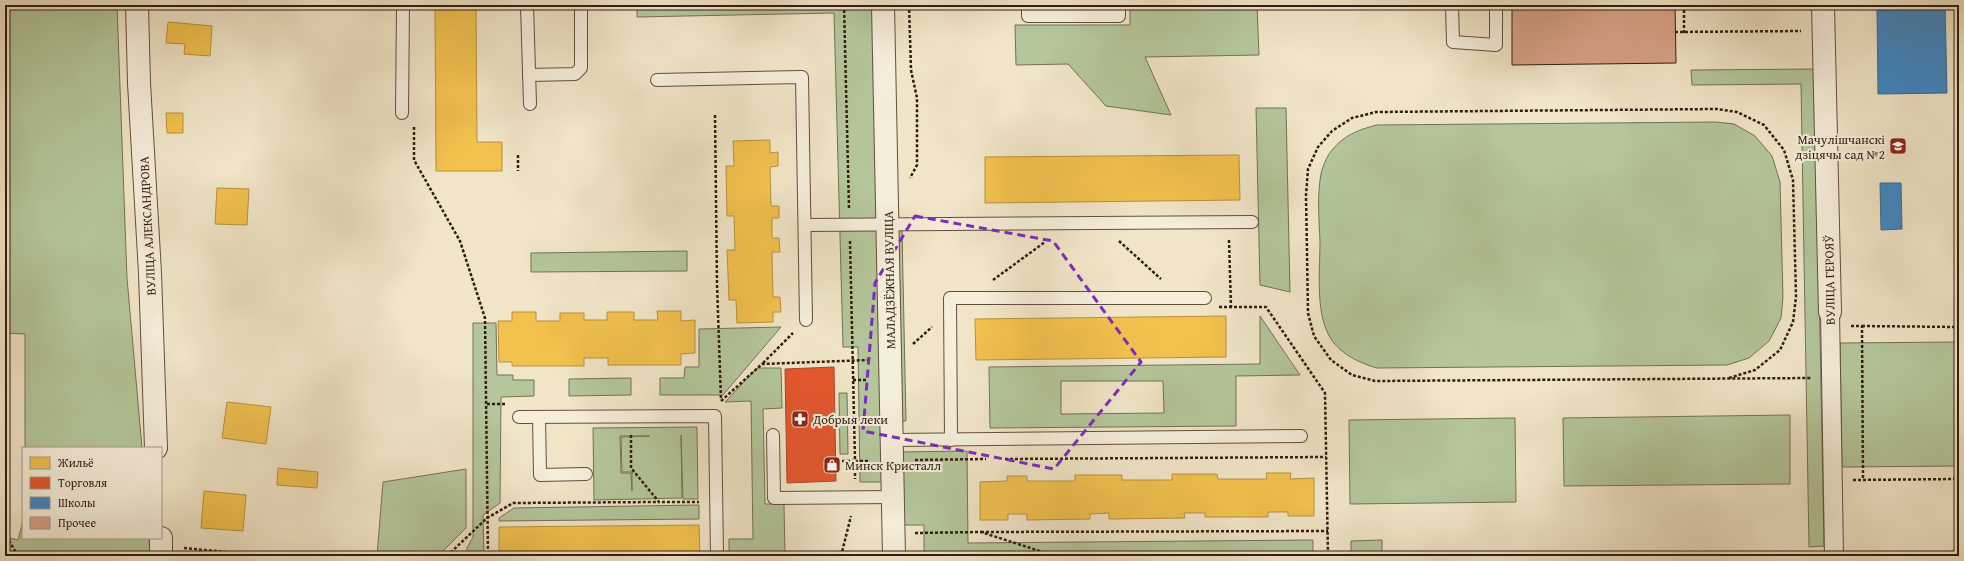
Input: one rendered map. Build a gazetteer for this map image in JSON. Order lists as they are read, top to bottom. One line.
{"streets":{"street":["ВУЛІЦА АЛЕКСАНДРОВА","МАЛАДЗЁЖНАЯ ВУЛІЦА","ВУЛІЦА ГЕРОЯЎ"]},"places":{"school or university":["Мачулішчанскі дзіцячы сад №2"],"pharmacy":["Добрыя леки"],"shop":["Минск Кристалл"]},"legend":["Жильё","Торговля","Школы","Прочее"]}
